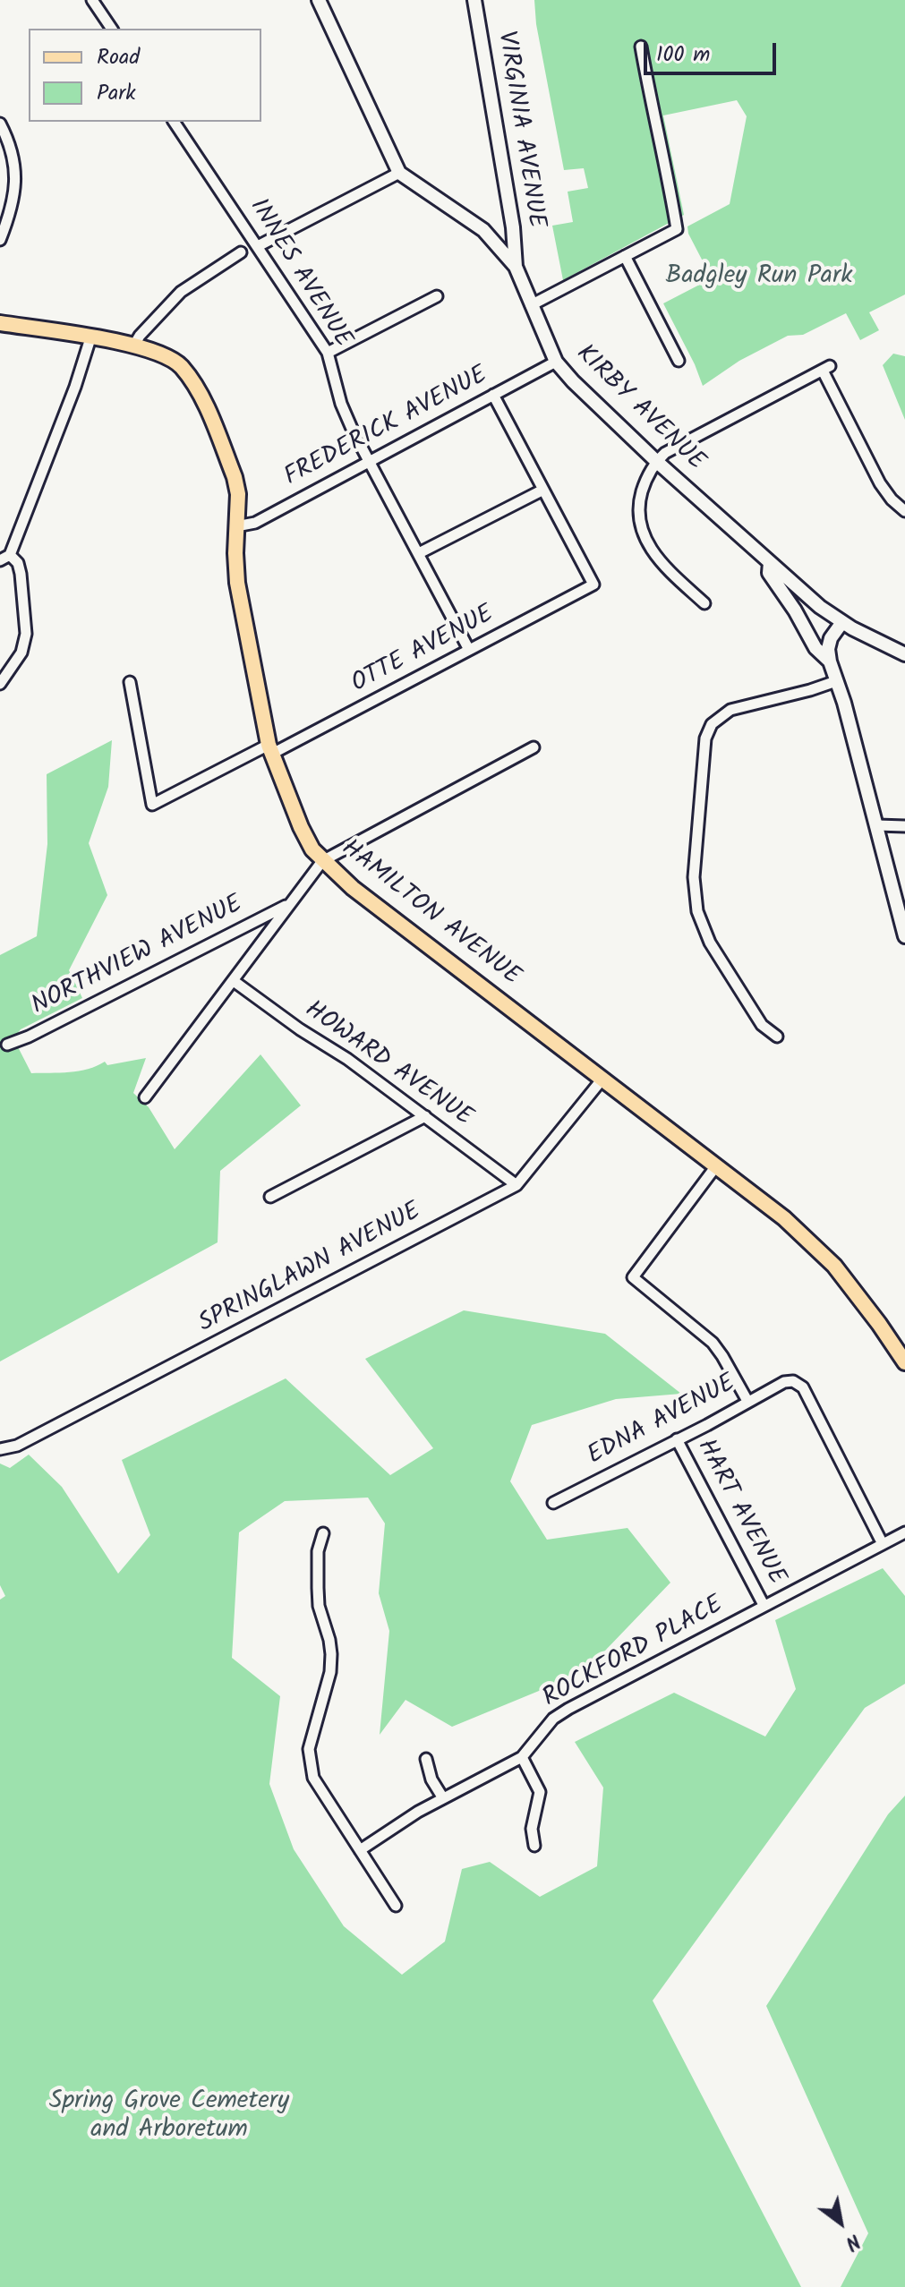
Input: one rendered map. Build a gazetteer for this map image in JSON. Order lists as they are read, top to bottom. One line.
{"streets":{"main road":["HAMILTON AVENUE"],"street":["VIRGINIA AVENUE","INNES AVENUE","KIRBY AVENUE","FREDERICK AVENUE","OTTE AVENUE","NORTHVIEW AVENUE","HOWARD AVENUE","SPRINGLAWN AVENUE","EDNA AVENUE","HART AVENUE","ROCKFORD PLACE"]},"crossings":[["VIRGINIA AVENUE","KIRBY AVENUE"],["INNES AVENUE","FREDERICK AVENUE"],["INNES AVENUE","OTTE AVENUE"],["KIRBY AVENUE","FREDERICK AVENUE"],["FREDERICK AVENUE","HAMILTON AVENUE"],["OTTE AVENUE","HAMILTON AVENUE"],["HAMILTON AVENUE","SPRINGLAWN AVENUE"],["HOWARD AVENUE","SPRINGLAWN AVENUE"],["EDNA AVENUE","HART AVENUE"],["EDNA AVENUE","ROCKFORD PLACE"],["HART AVENUE","ROCKFORD PLACE"]],"parks":["Badgley Run Park","Spring Grove Cemetery and Arboretum"],"legend":["Road","Park"],"scale_bar":"100 m","north":"bottom right"}
